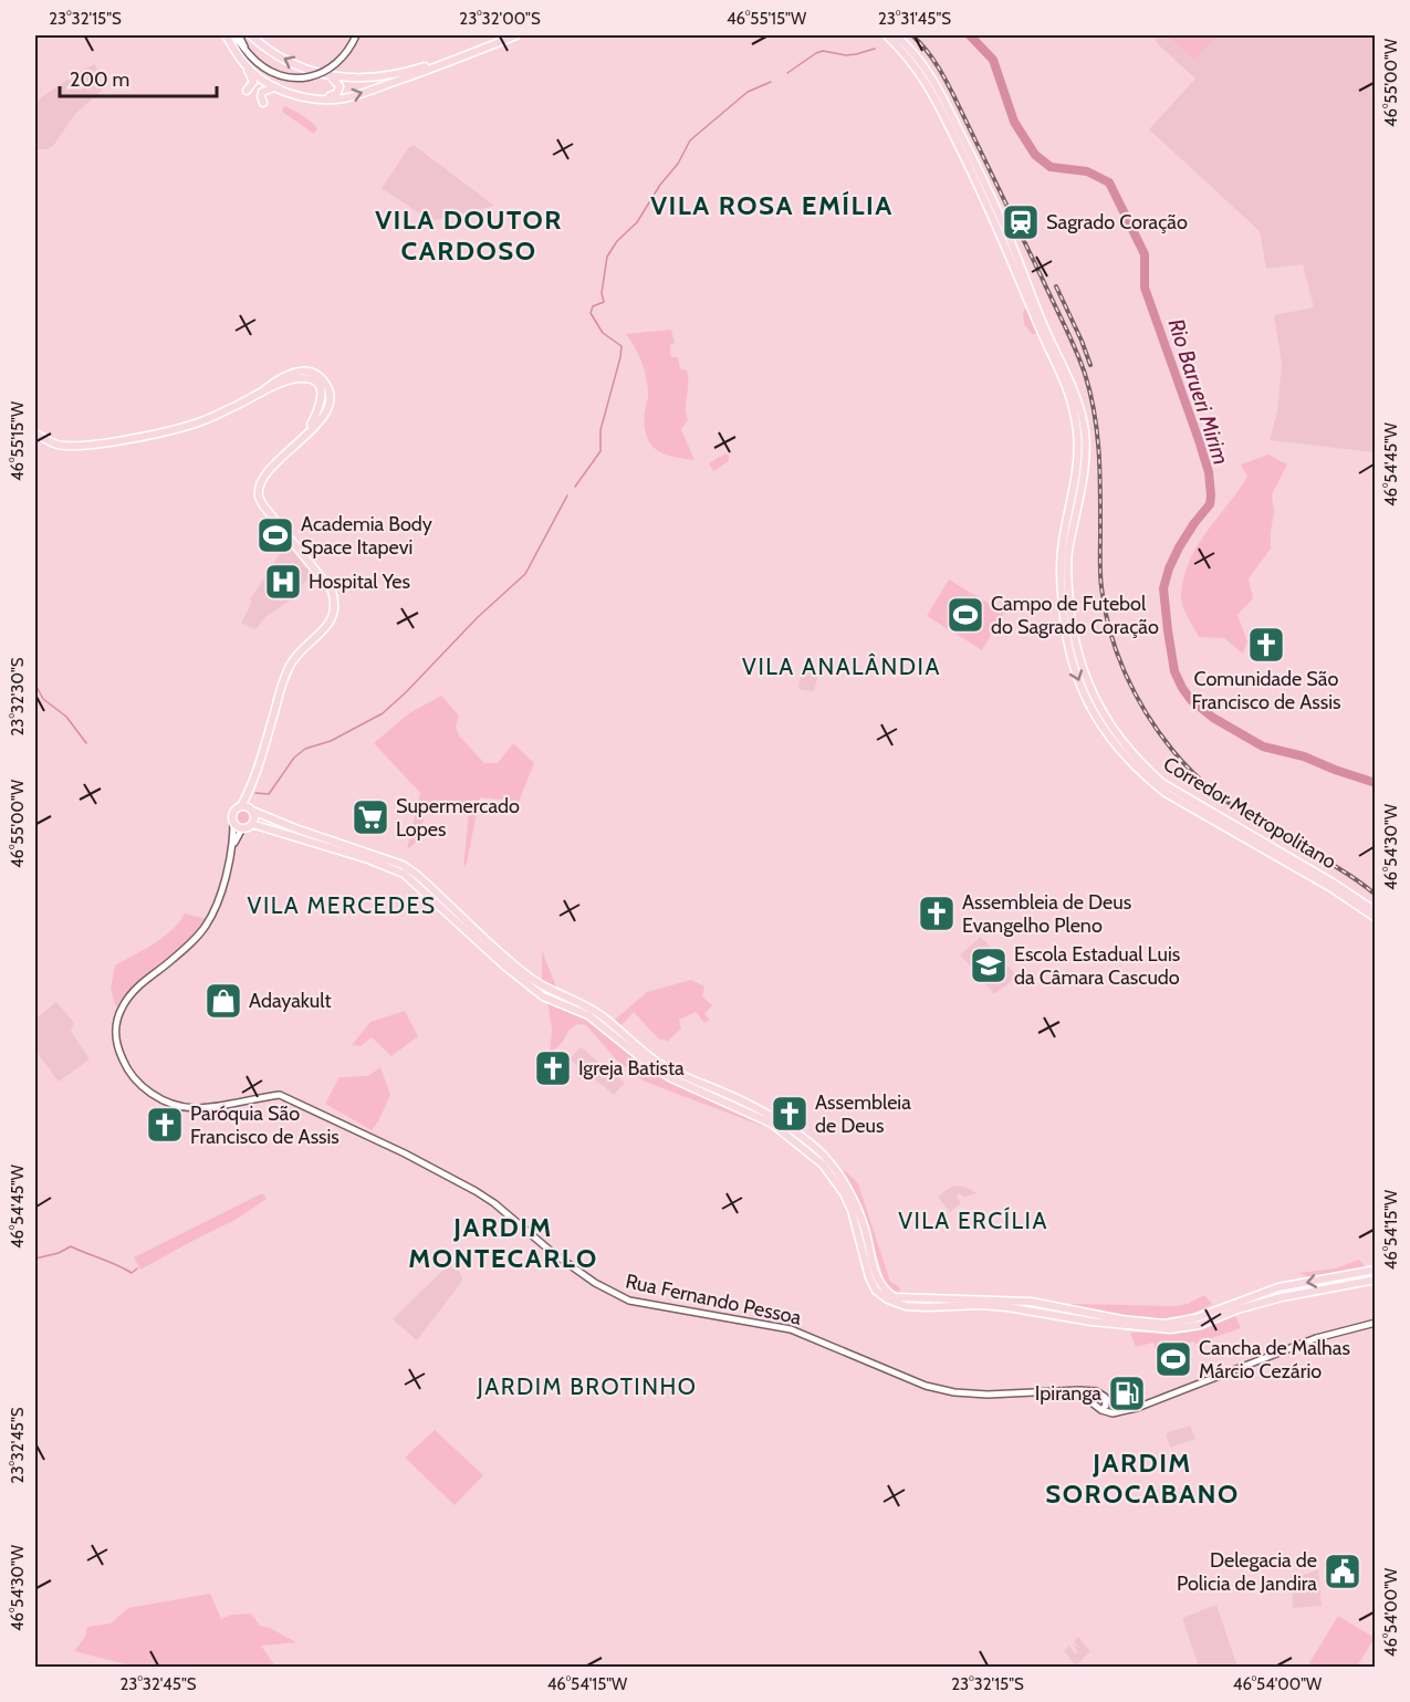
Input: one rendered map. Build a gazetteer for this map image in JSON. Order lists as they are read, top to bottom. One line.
{"streets":{"main road":["Corredor Metropolitano","Rua Fernando Pessoa"]},"districts":["VILA ROSA EMÍLIA","VILA DOUTOR CARDOSO","VILA ANALÂNDIA","VILA MERCEDES","VILA ERCÍLIA","JARDIM MONTECARLO","JARDIM BROTINHO","JARDIM SOROCABANO"],"water":["Rio Barueri Mirim"],"places":{"station":["Sagrado Coração"],"sports":["Academia Body Space Itapevi","Campo de Futebol do Sagrado Coração","Cancha de Malhas Márcio Cezário"],"hospital":["Hospital Yes"],"church":["Comunidade São Francisco de Assis","Assembleia de Deus Evangelho Pleno","Igreja Batista","Assembleia de Deus","Paróquia São Francisco de Assis"],"supermarket":["Supermercado Lopes"],"school or university":["Escola Estadual Luis da Câmara Cascudo"],"shop":["Adayakult"],"fuel station":["Ipiranga"],"public building":["Delegacia de Policia de Jandira"]},"scale_bar":"200 m","coordinates":["23°32'15\"S","23°32'00\"S","46°55'15\"W","23°31'45\"S","46°55'00\"W","46°54'45\"W","23°32'30\"S","46°54'30\"W","46°54'15\"W","23°32'45\"S","46°54'00\"W"]}
